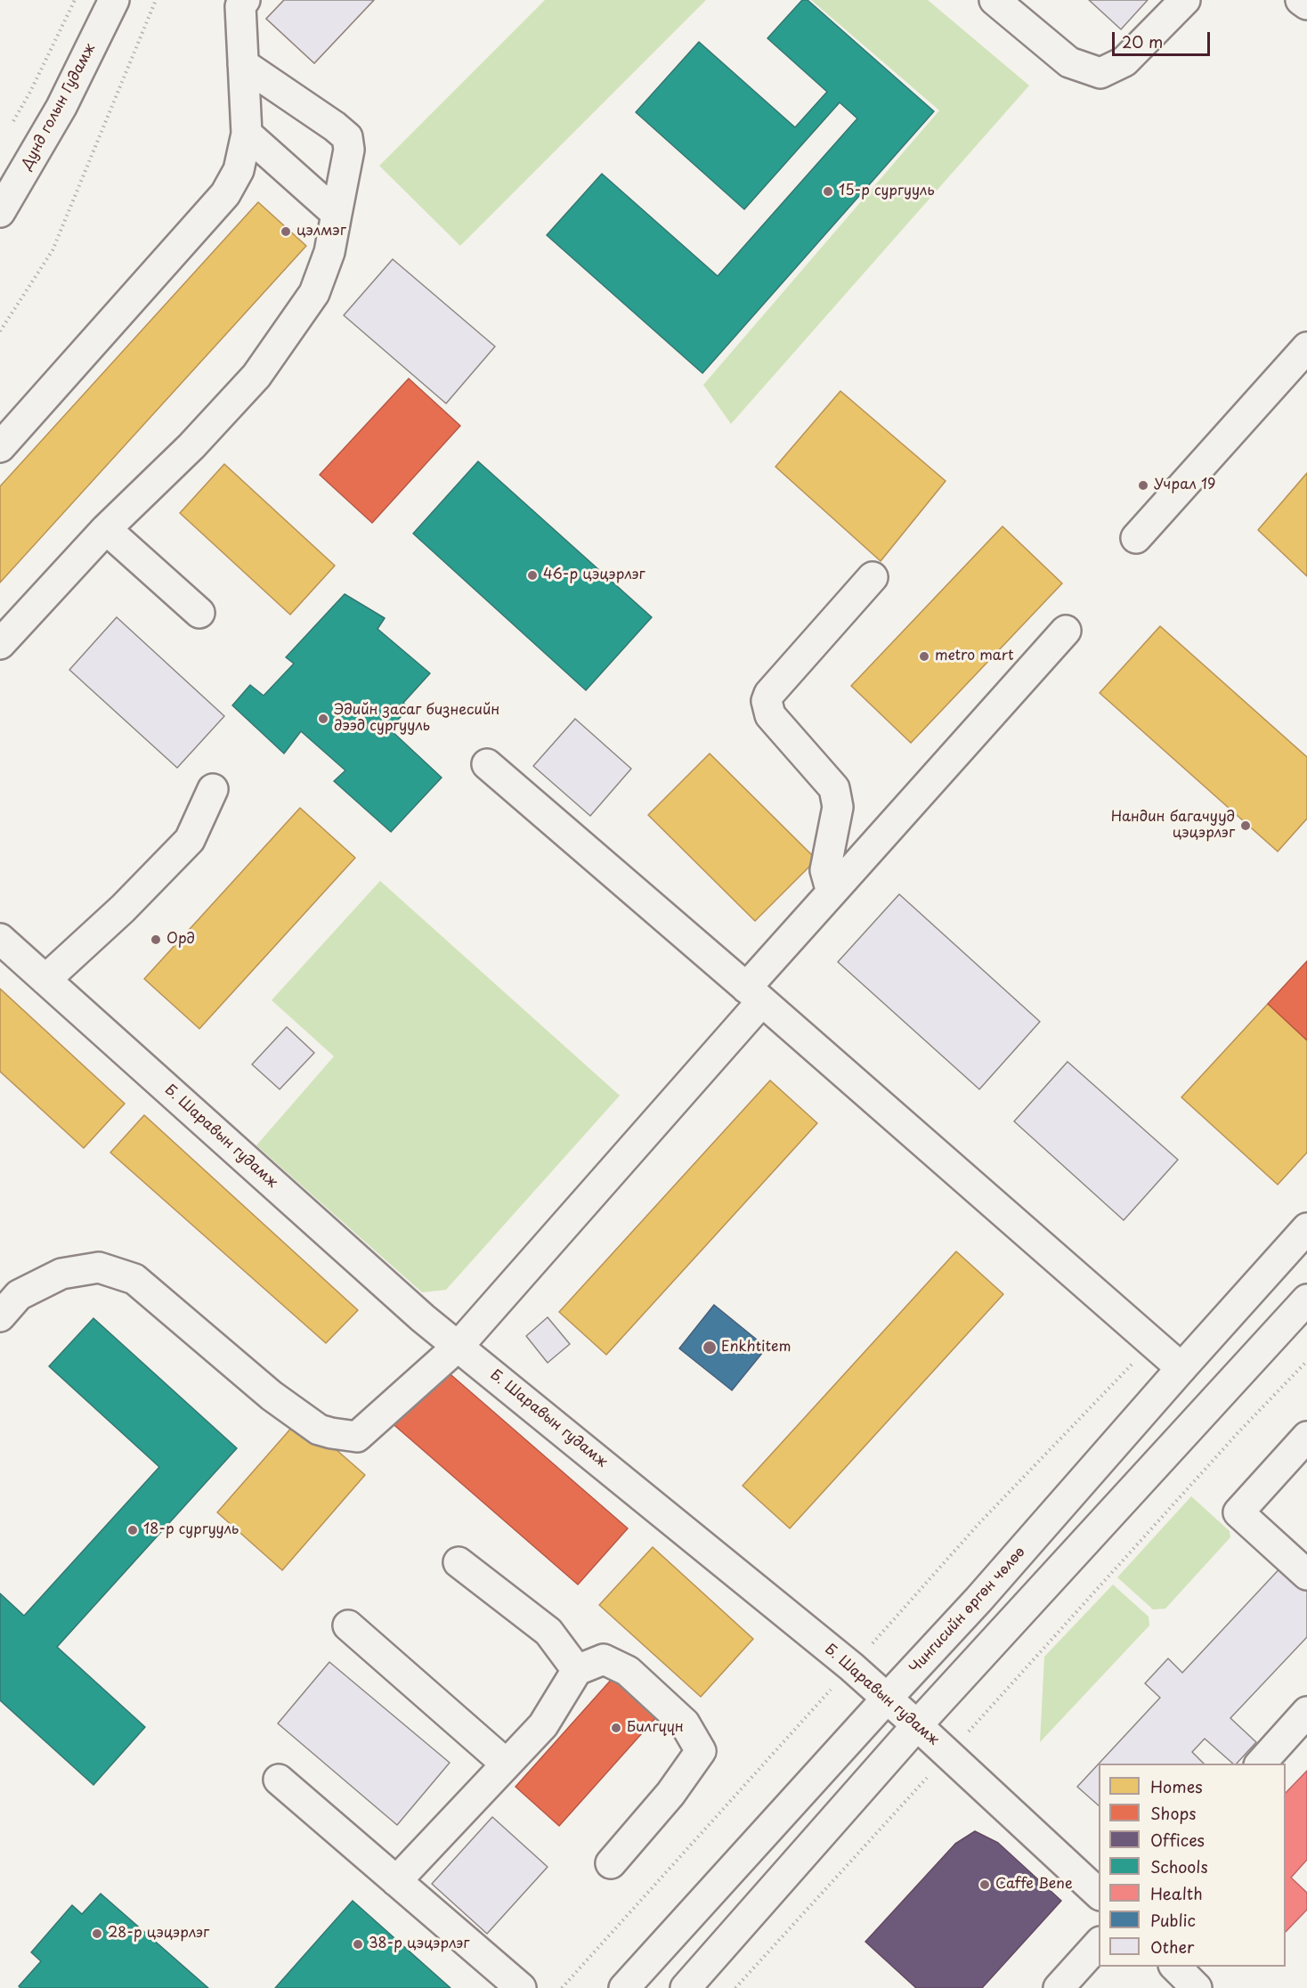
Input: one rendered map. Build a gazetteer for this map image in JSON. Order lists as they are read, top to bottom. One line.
{"streets":{"main road":["Дунд голын Гудамж","Б. Шаравын гудамж","Чингисийн өргөн чөлөө"]},"crossings":[["Б. Шаравын гудамж","Чингисийн өргөн чөлөө"]],"places":["15-р сургууль","цэлмэг","Учрал 19","46-р цэцэрлэг","metro mart","Эдийн засаг бизнесийн дээд сургууль","Нандин багачууд цэцэрлэг","Орд","Enkhtitem","18-р сургууль","Билгүүн","Caffe Bene","28-р цэцэрлэг","38-р цэцэрлэг"],"legend":["Homes","Shops","Offices","Schools","Health","Public","Other"],"scale_bar":"20 m"}
